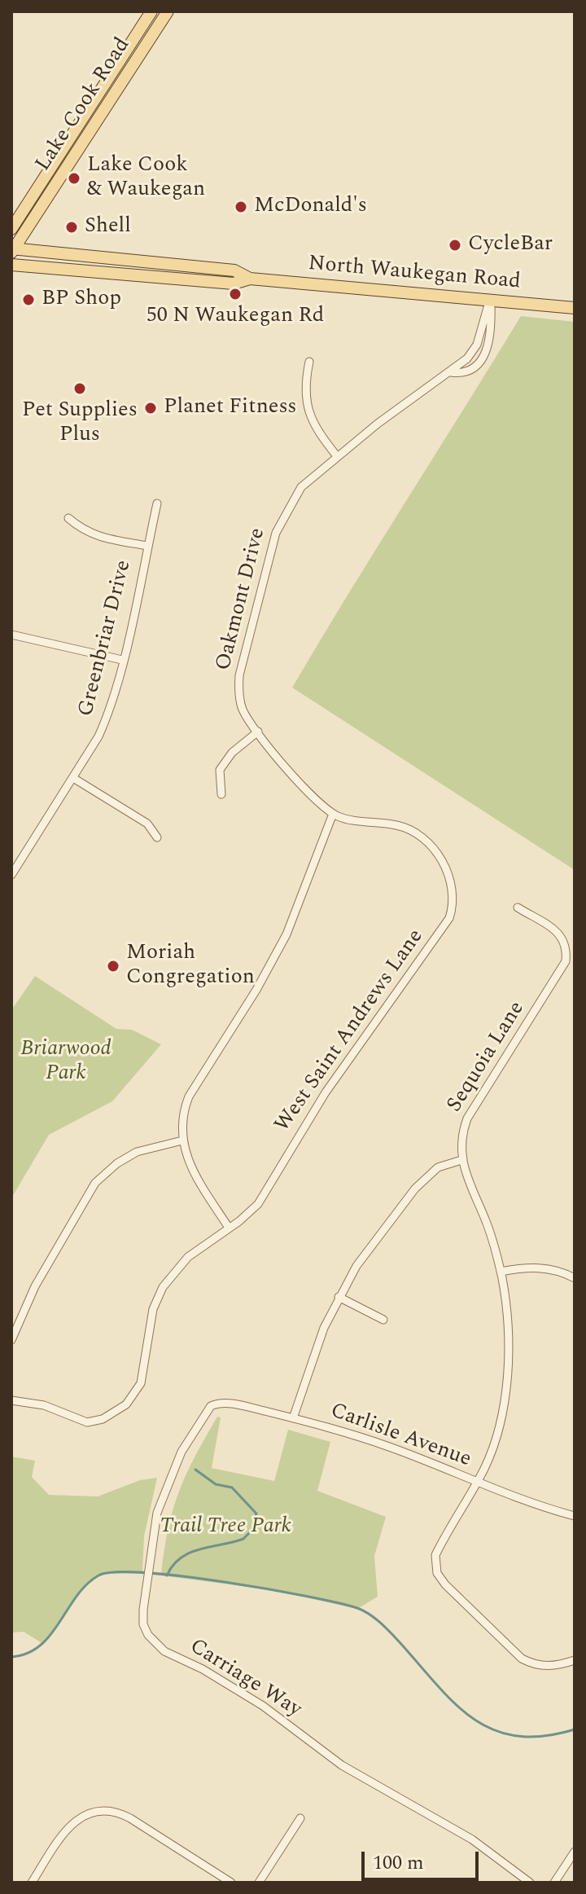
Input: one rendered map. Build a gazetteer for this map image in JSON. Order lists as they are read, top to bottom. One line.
{"streets":{"main road":["Lake Cook Road","North Waukegan Road"],"street":["Oakmont Drive","Greenbriar Drive","West Saint Andrews Lane","Sequoia Lane","Carlisle Avenue","Carriage Way"]},"crossings":[["Lake Cook Road","North Waukegan Road"],["North Waukegan Road","Oakmont Drive"],["Oakmont Drive","West Saint Andrews Lane"],["Sequoia Lane","Carlisle Avenue"],["Carlisle Avenue","Carriage Way"]],"parks":["Briarwood Park","Trail Tree Park"],"places":["Lake Cook & Waukegan","McDonald's","Shell","CycleBar","50 N Waukegan Rd","BP Shop","Pet Supplies Plus","Planet Fitness","Moriah Congregation"],"scale_bar":"100 m"}
